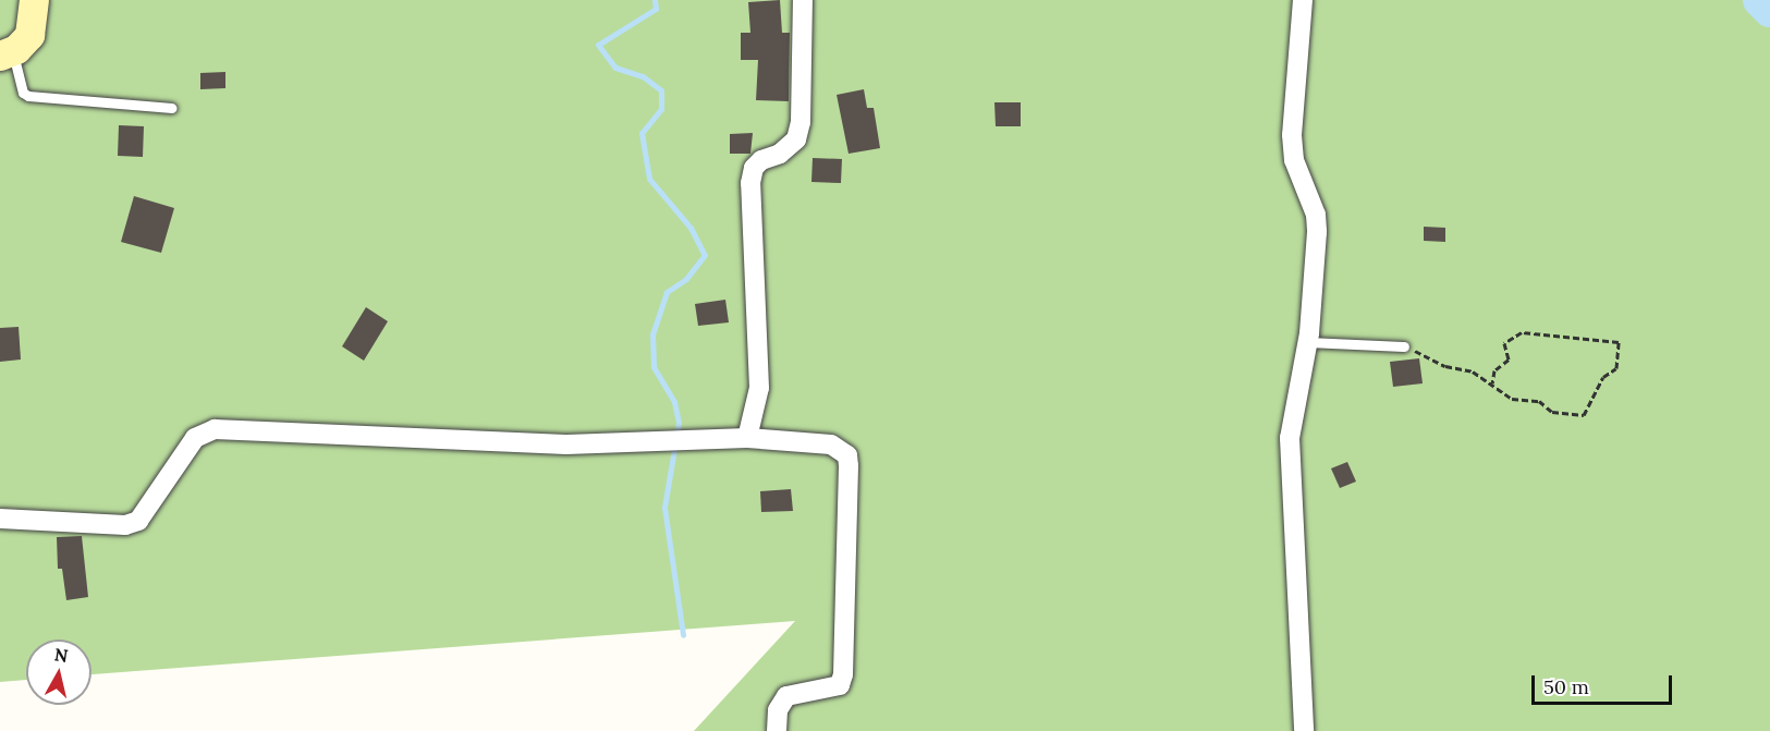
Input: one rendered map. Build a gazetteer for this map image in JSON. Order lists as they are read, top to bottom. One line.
{"scale_bar":"50 m","north":"top"}
